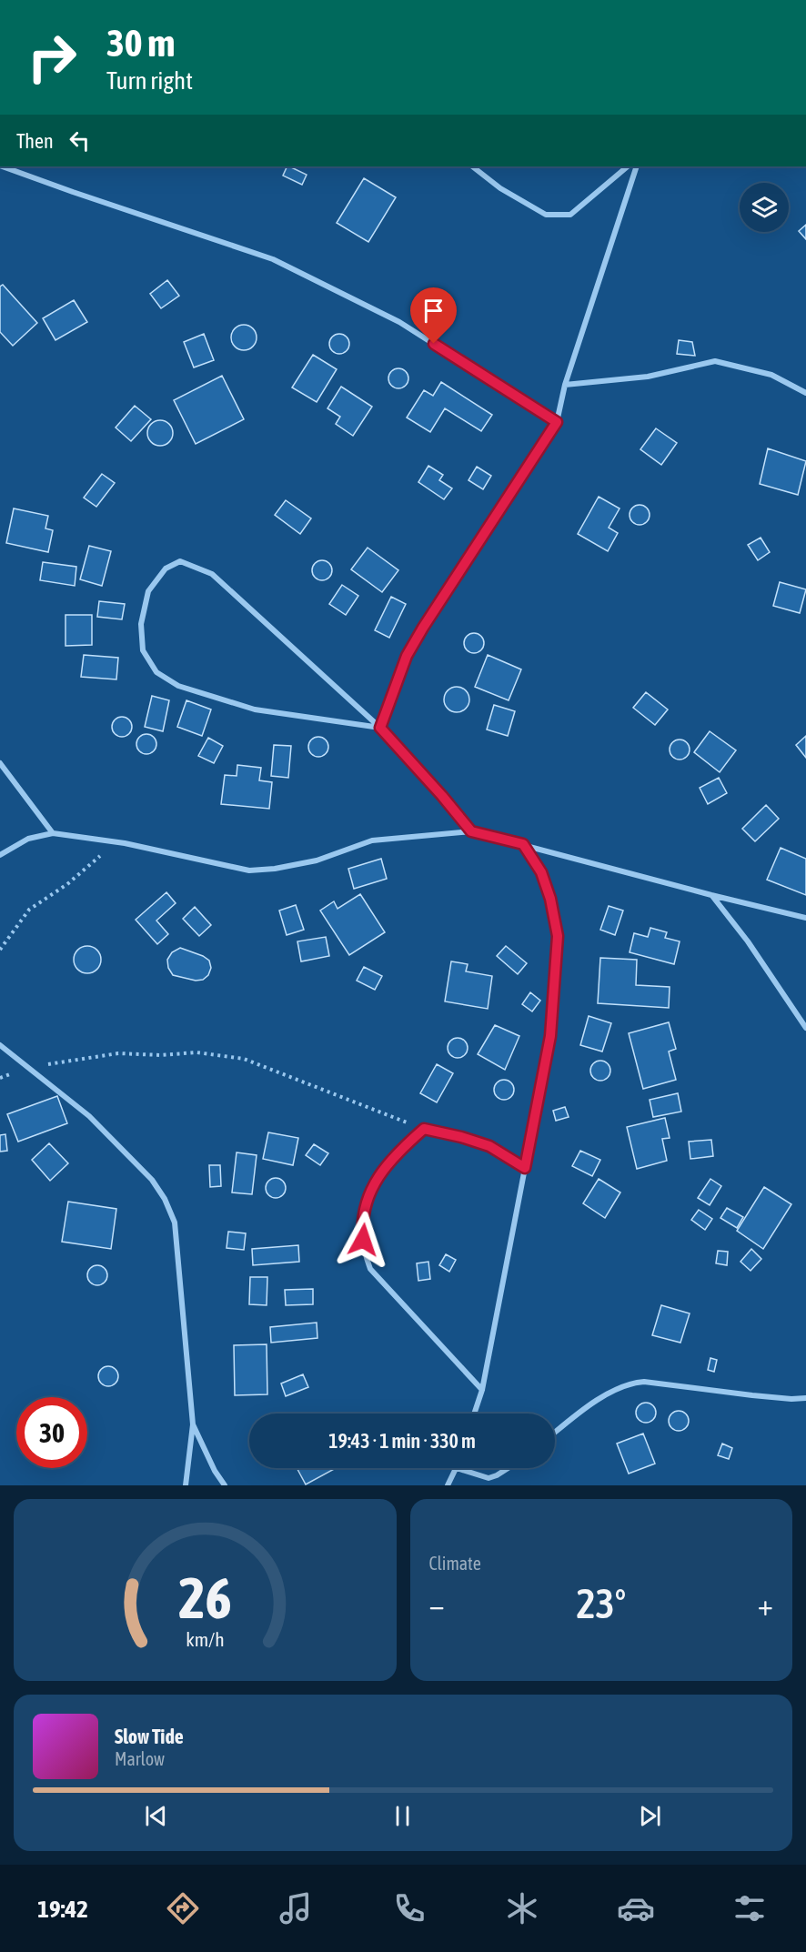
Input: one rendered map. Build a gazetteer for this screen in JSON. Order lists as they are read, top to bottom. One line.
{"page":{"turn":["30 m","Turn right"],"then":"Then","limit":"30","trip":"19:43 · 1 min · 330 m","tile":"Climate","heat":["−","23°","+"],"song":["Slow Tide","Marlow"],"tabs":"19:42","gauge":["26","km/h"]}}
